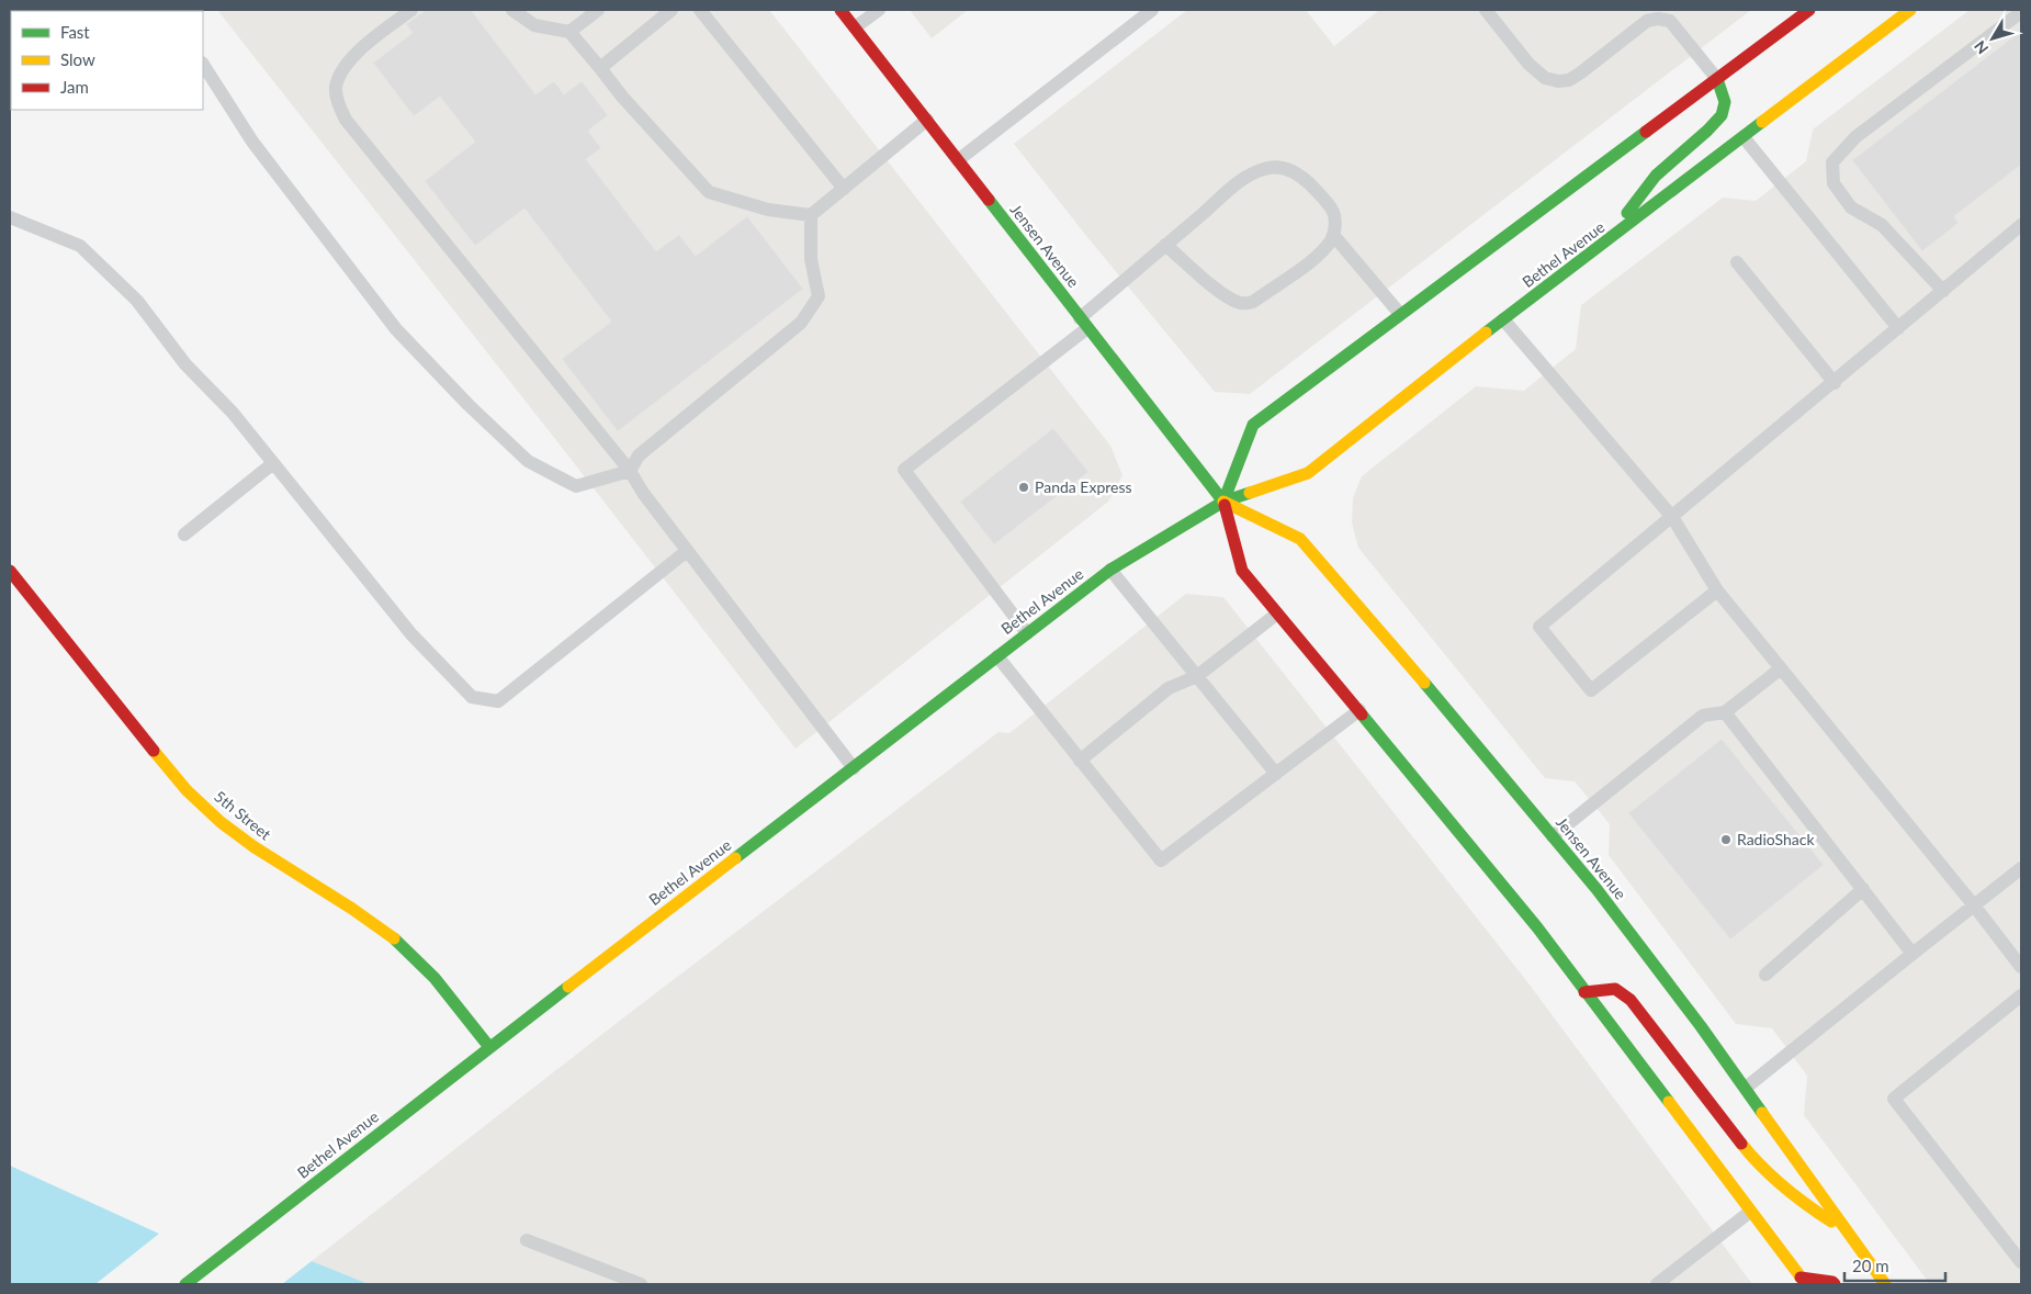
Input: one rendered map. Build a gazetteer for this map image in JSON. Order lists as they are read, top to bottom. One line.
{"streets":{"main road":["Jensen Avenue","Bethel Avenue","5th Street"]},"crossings":[["Jensen Avenue","Bethel Avenue"],["Bethel Avenue","5th Street"]],"places":["Panda Express","RadioShack"],"legend":["Fast","Slow","Jam"],"scale_bar":"20 m","north":"bottom left"}
